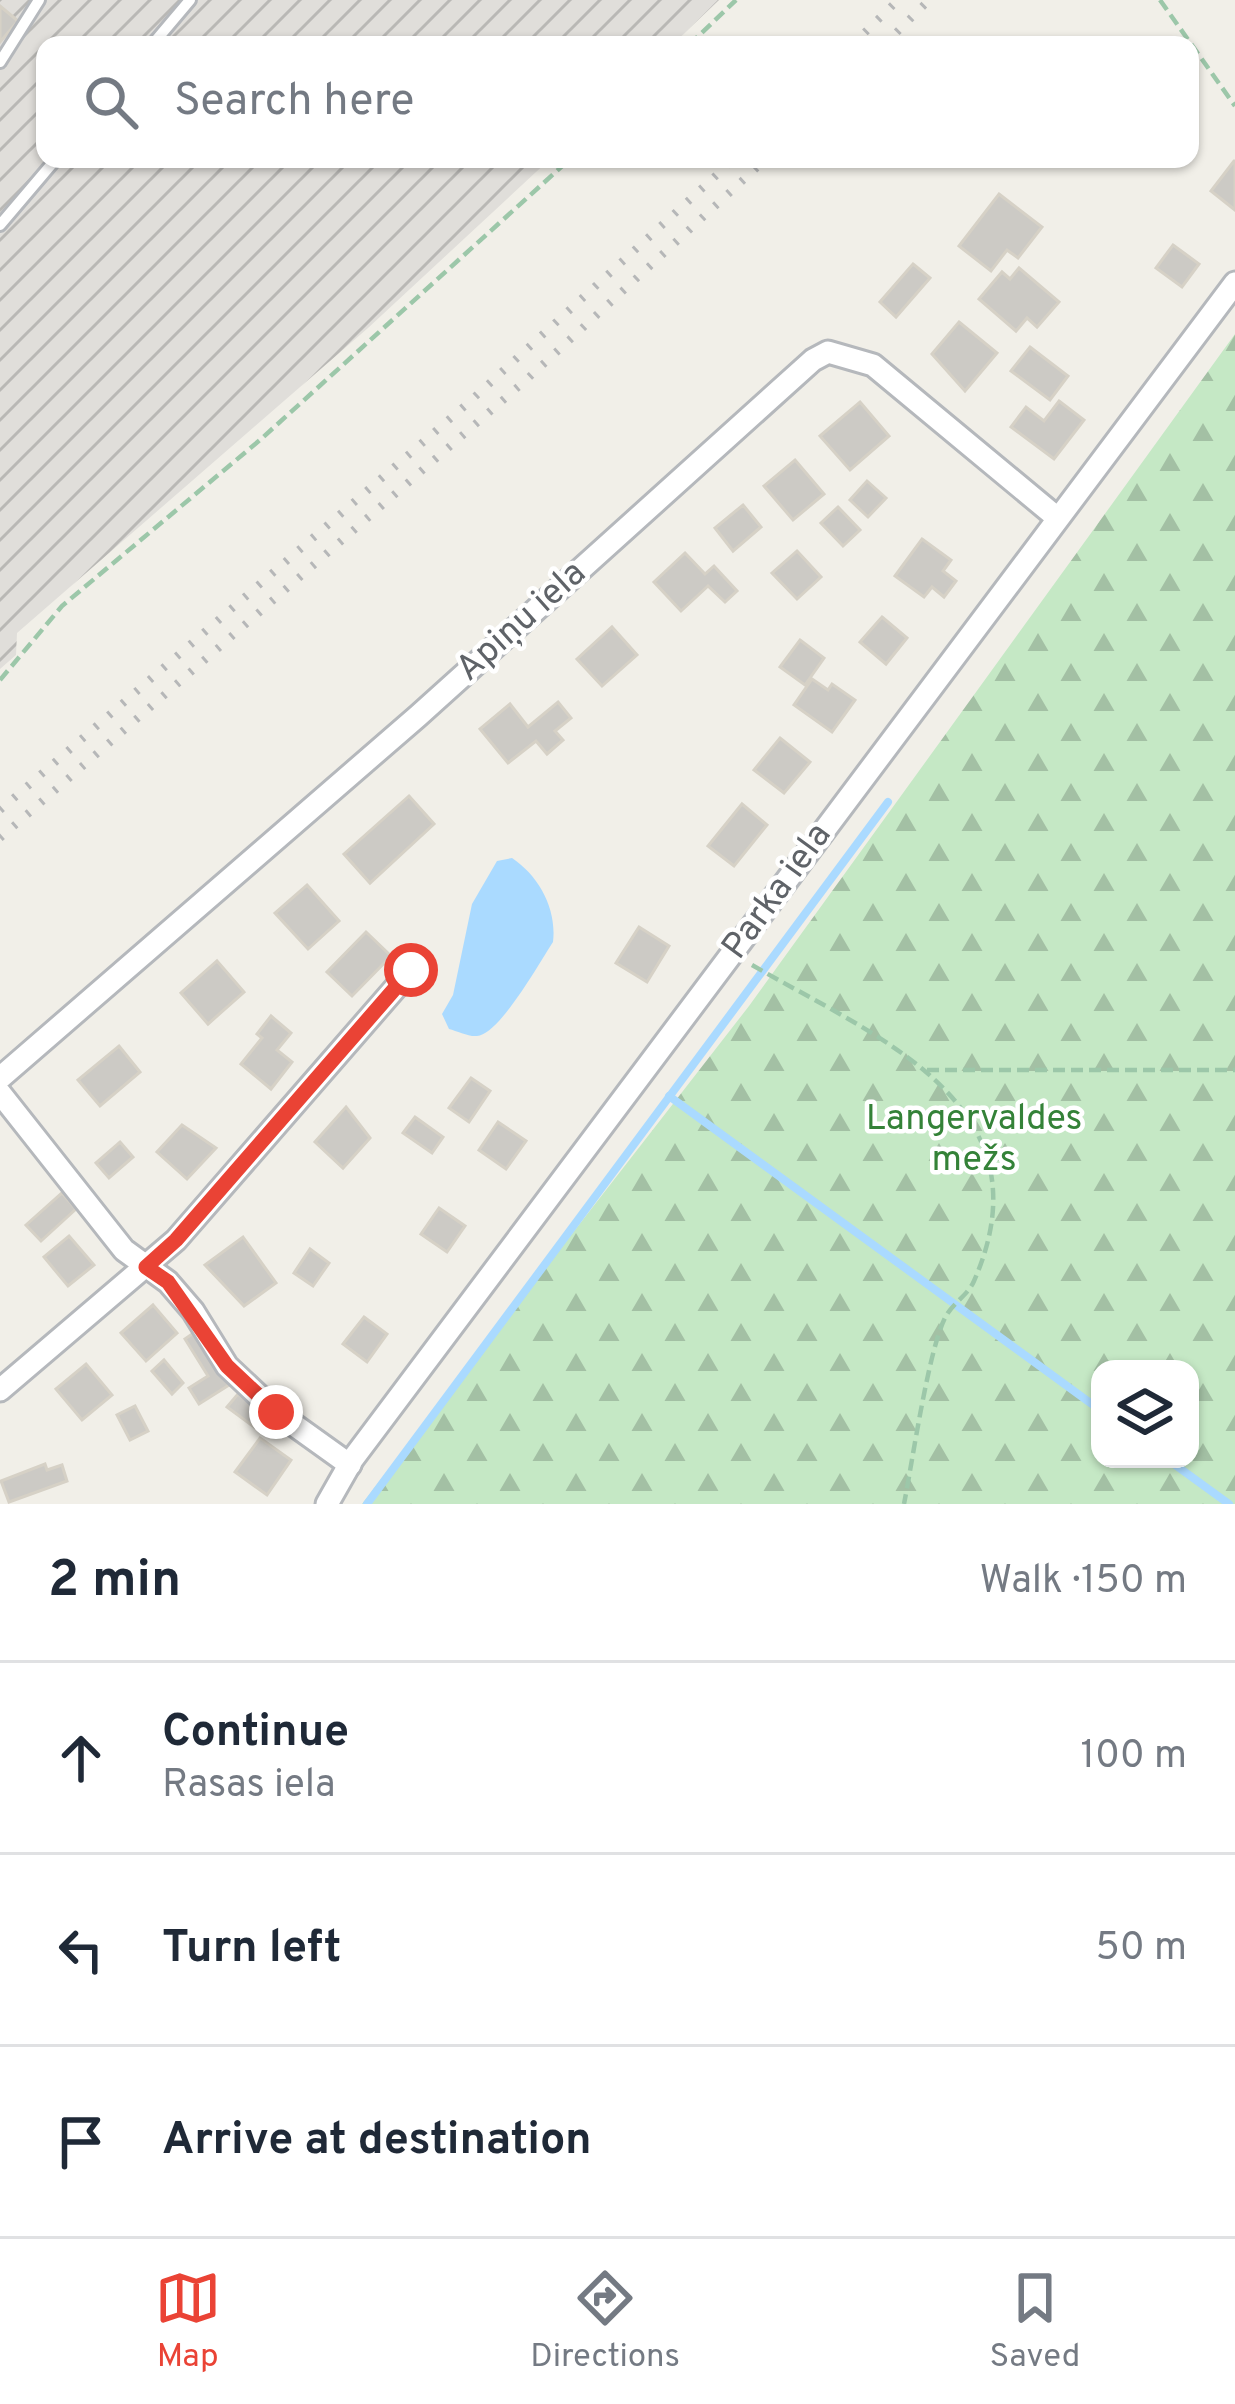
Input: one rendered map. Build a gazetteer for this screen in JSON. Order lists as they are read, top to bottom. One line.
{"streets":{"street":["Apiņu iela","Parka iela"]},"crossings":[["Apiņu iela","Parka iela"]],"parks":["Langervaldes mežs"],"page":{"search":"Search here","heading":["2 min","Walk · 150 m"],"list":[["Continue","Rasas iela","100 m"],["Turn left","50 m"],"Arrive at destination"],"nav":["Map","Directions","Saved"]}}
